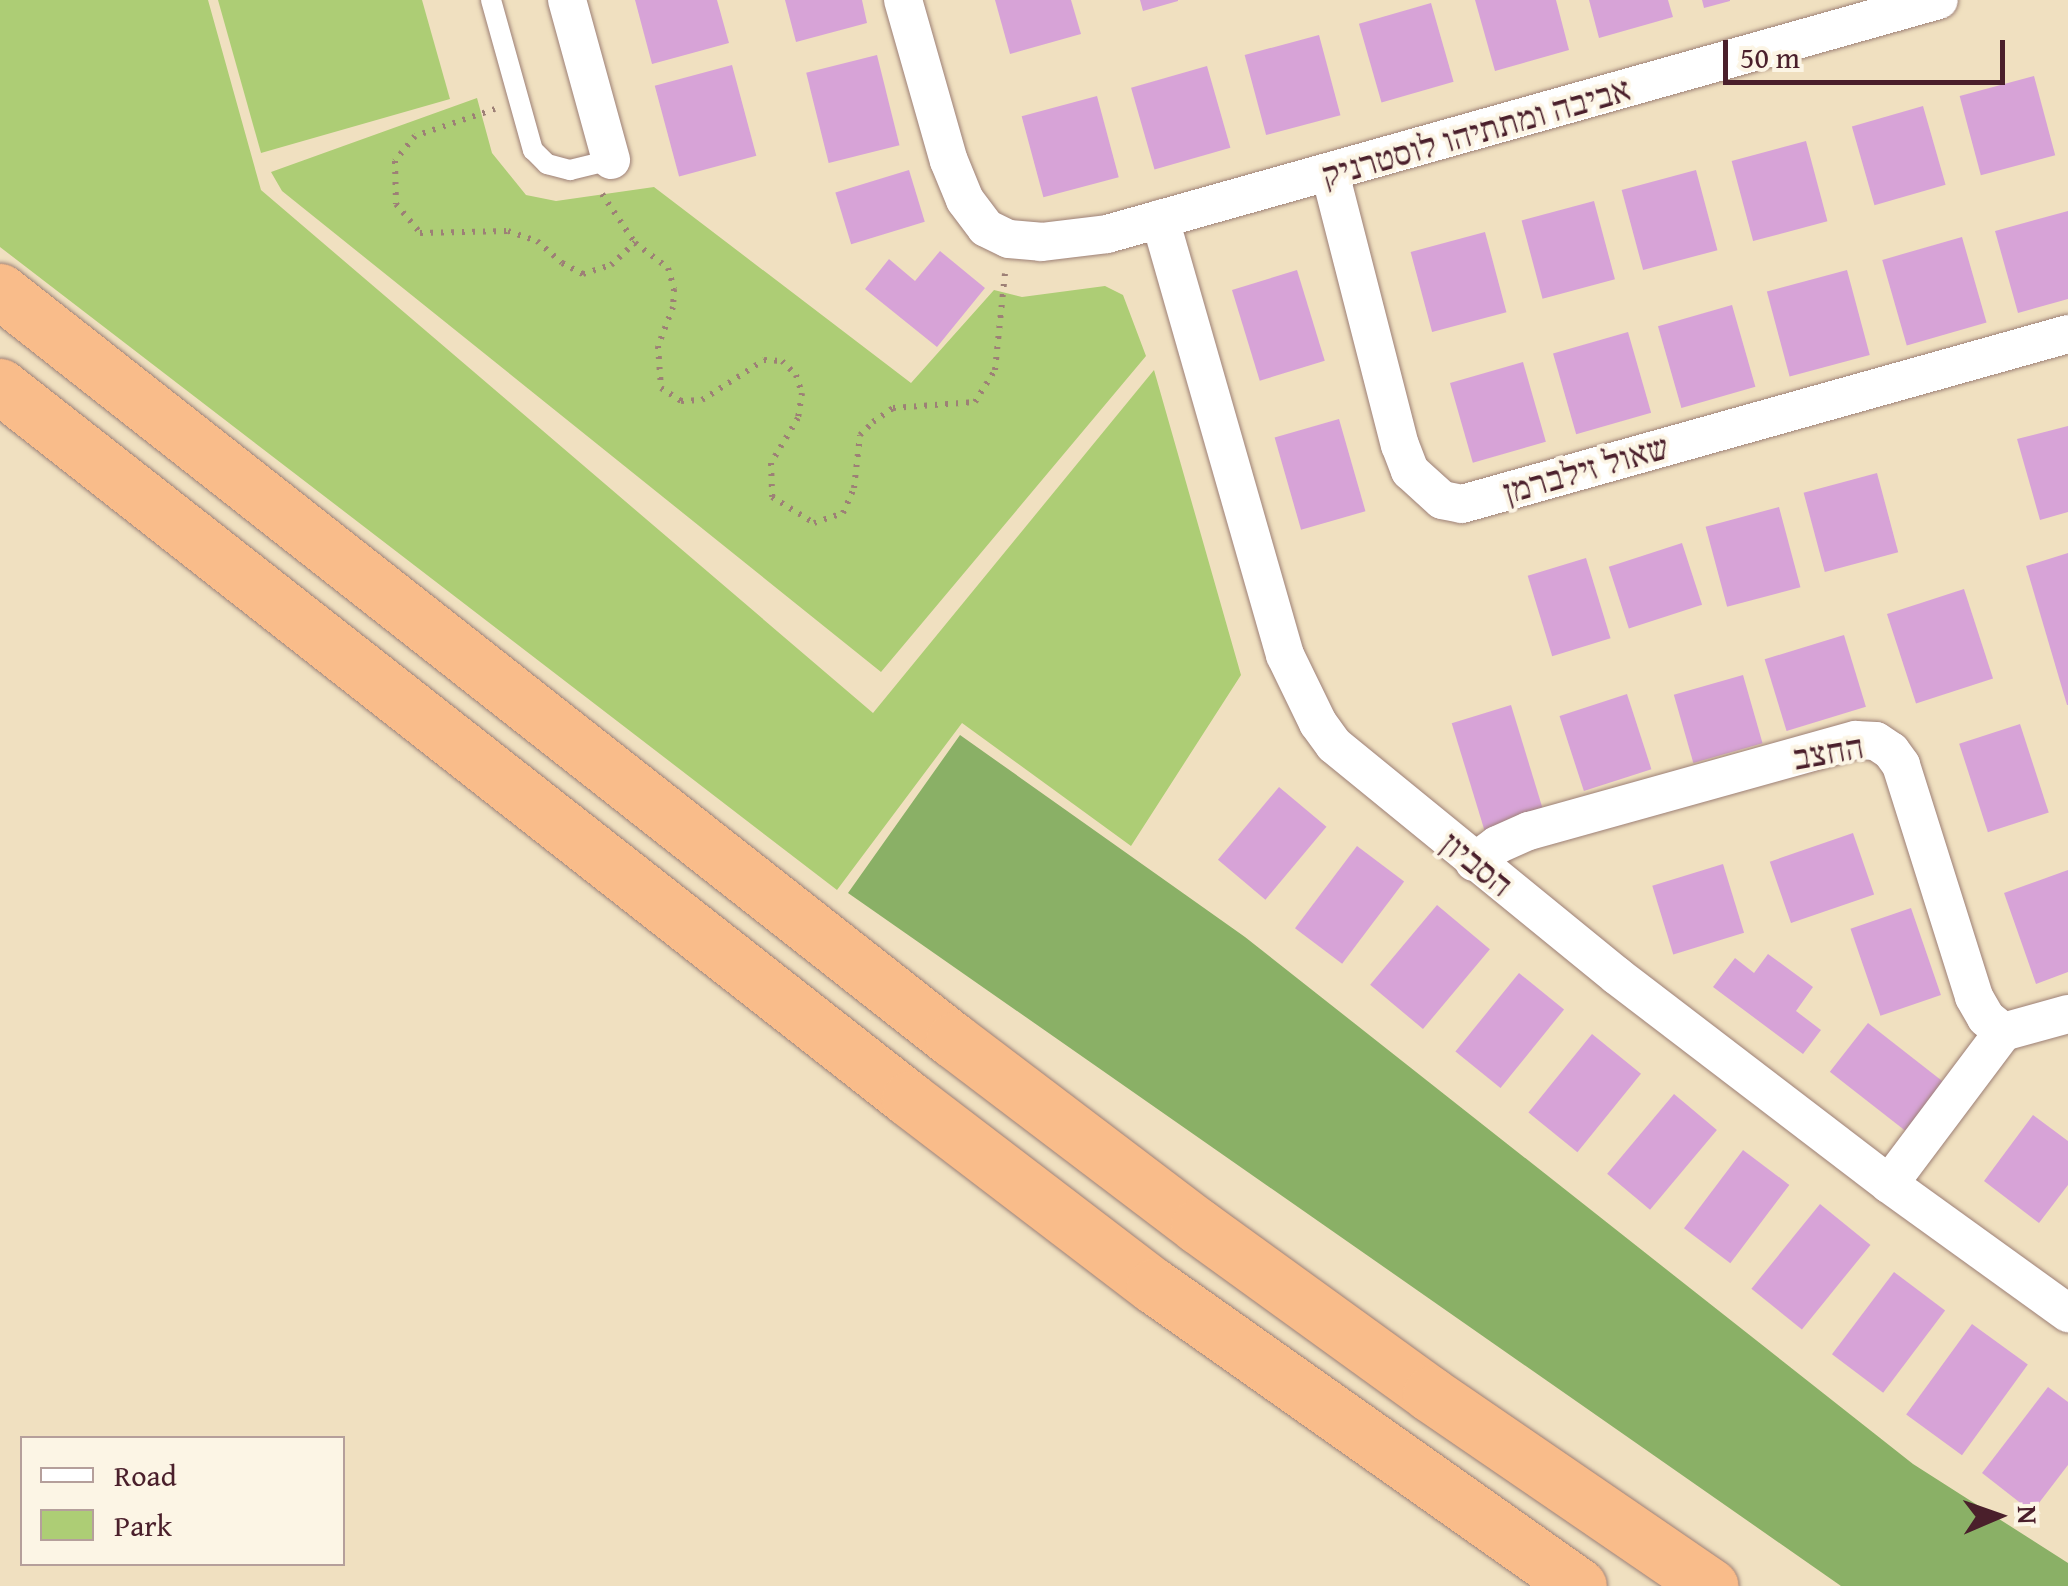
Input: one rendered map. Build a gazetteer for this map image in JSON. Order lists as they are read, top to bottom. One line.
{"streets":{"street":["אביבה ומתתיהו לוסטרניק","שאול זילברמן","החצב","הסביון"]},"crossings":[["אביבה ומתתיהו לוסטרניק","שאול זילברמן"],["אביבה ומתתיהו לוסטרניק","הסביון"],["החצב","הסביון"]],"legend":["Road","Park"],"scale_bar":"50 m","north":"right"}
